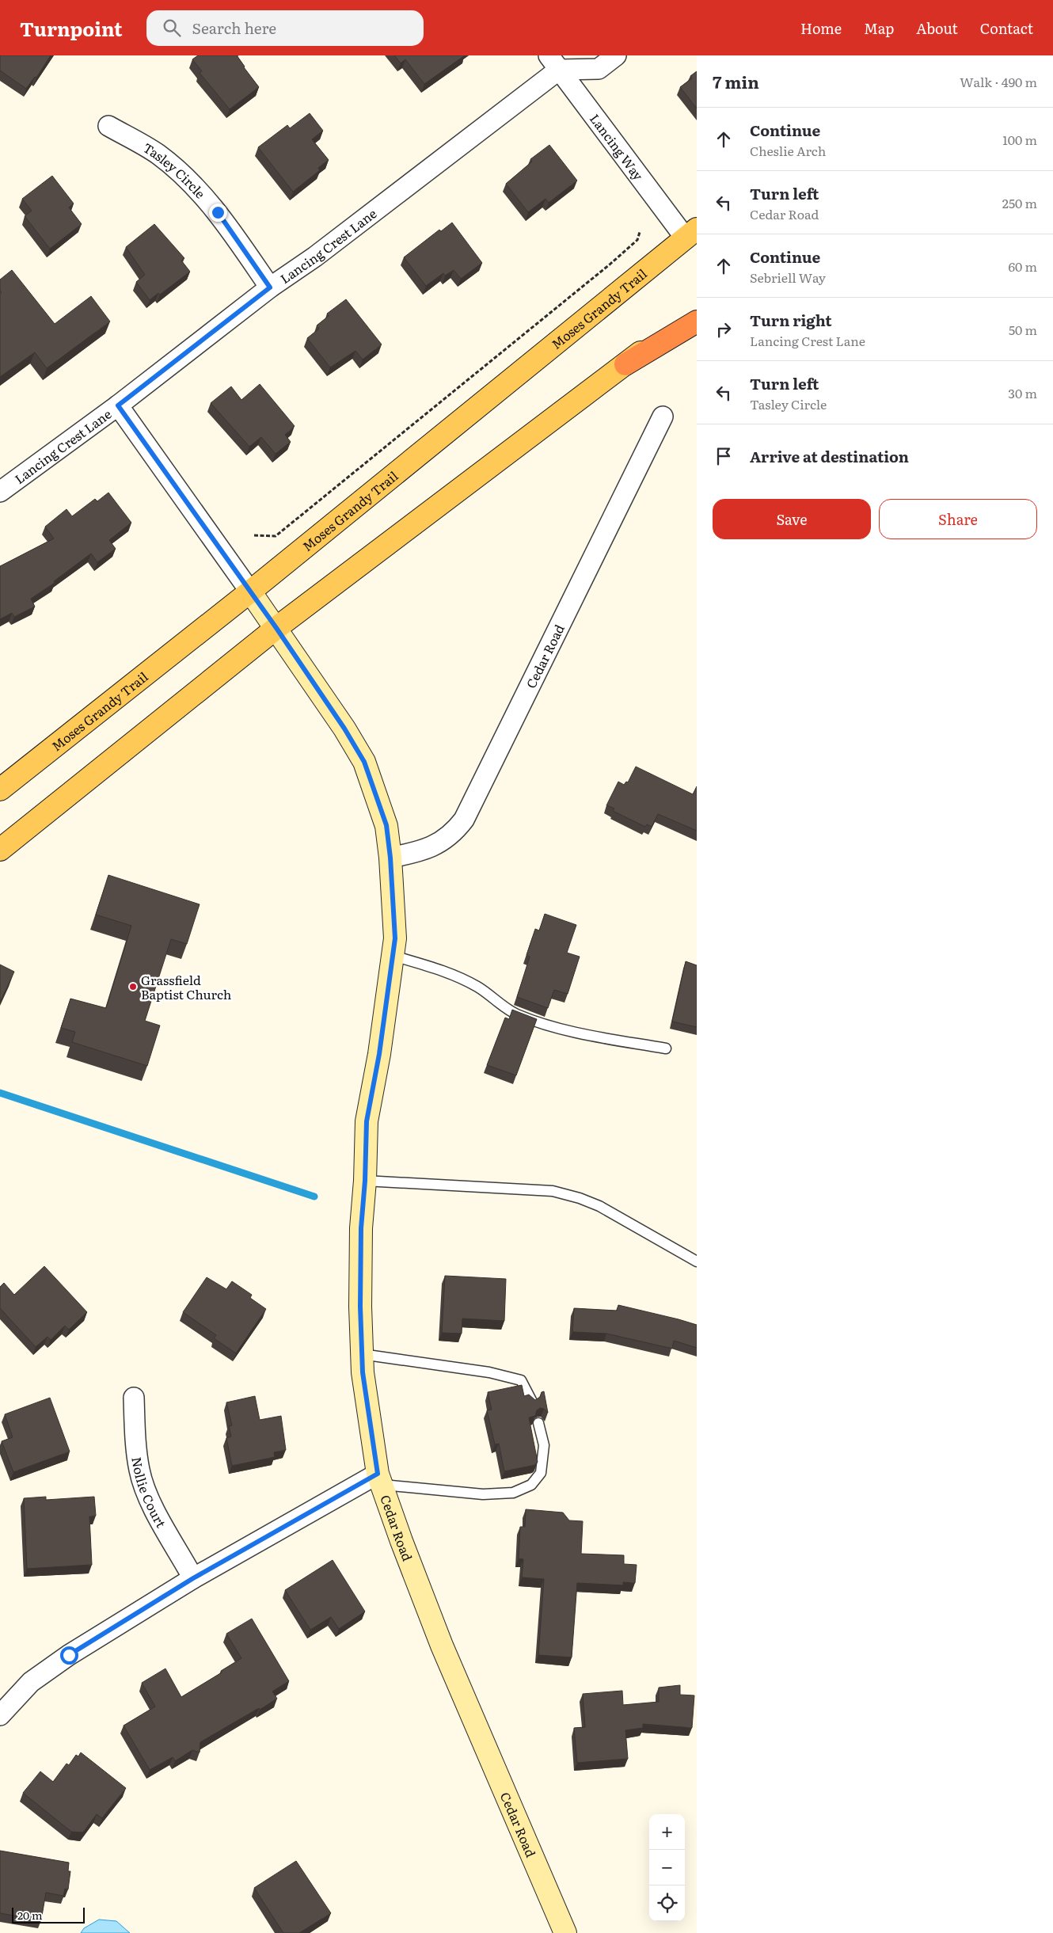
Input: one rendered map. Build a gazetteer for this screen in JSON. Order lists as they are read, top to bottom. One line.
{"streets":{"main road":["Moses Grandy Trail"],"street":["Lancing Way","Tasley Circle","Lancing Crest Lane","Cedar Road","Nollie Court"]},"crossings":[["Lancing Way","Lancing Crest Lane"],["Lancing Way","Moses Grandy Trail"],["Tasley Circle","Lancing Crest Lane"],["Moses Grandy Trail","Cedar Road"]],"places":["Grassfield Baptist Church"],"scale_bar":"20 m","page":{"header":"Turnpoint","search":"Search here","nav":["Home","Map","About","Contact"],"heading":["7 min","Walk · 490 m"],"list":[["Continue","Cheslie Arch","100 m"],["Turn left","Cedar Road","250 m"],["Continue","Sebriell Way","60 m"],["Turn right","Lancing Crest Lane","50 m"],["Turn left","Tasley Circle","30 m"],"Arrive at destination"],"buttons":["Save","Share"],"map_buttons":["+","−"],"scale":"20 m"}}
